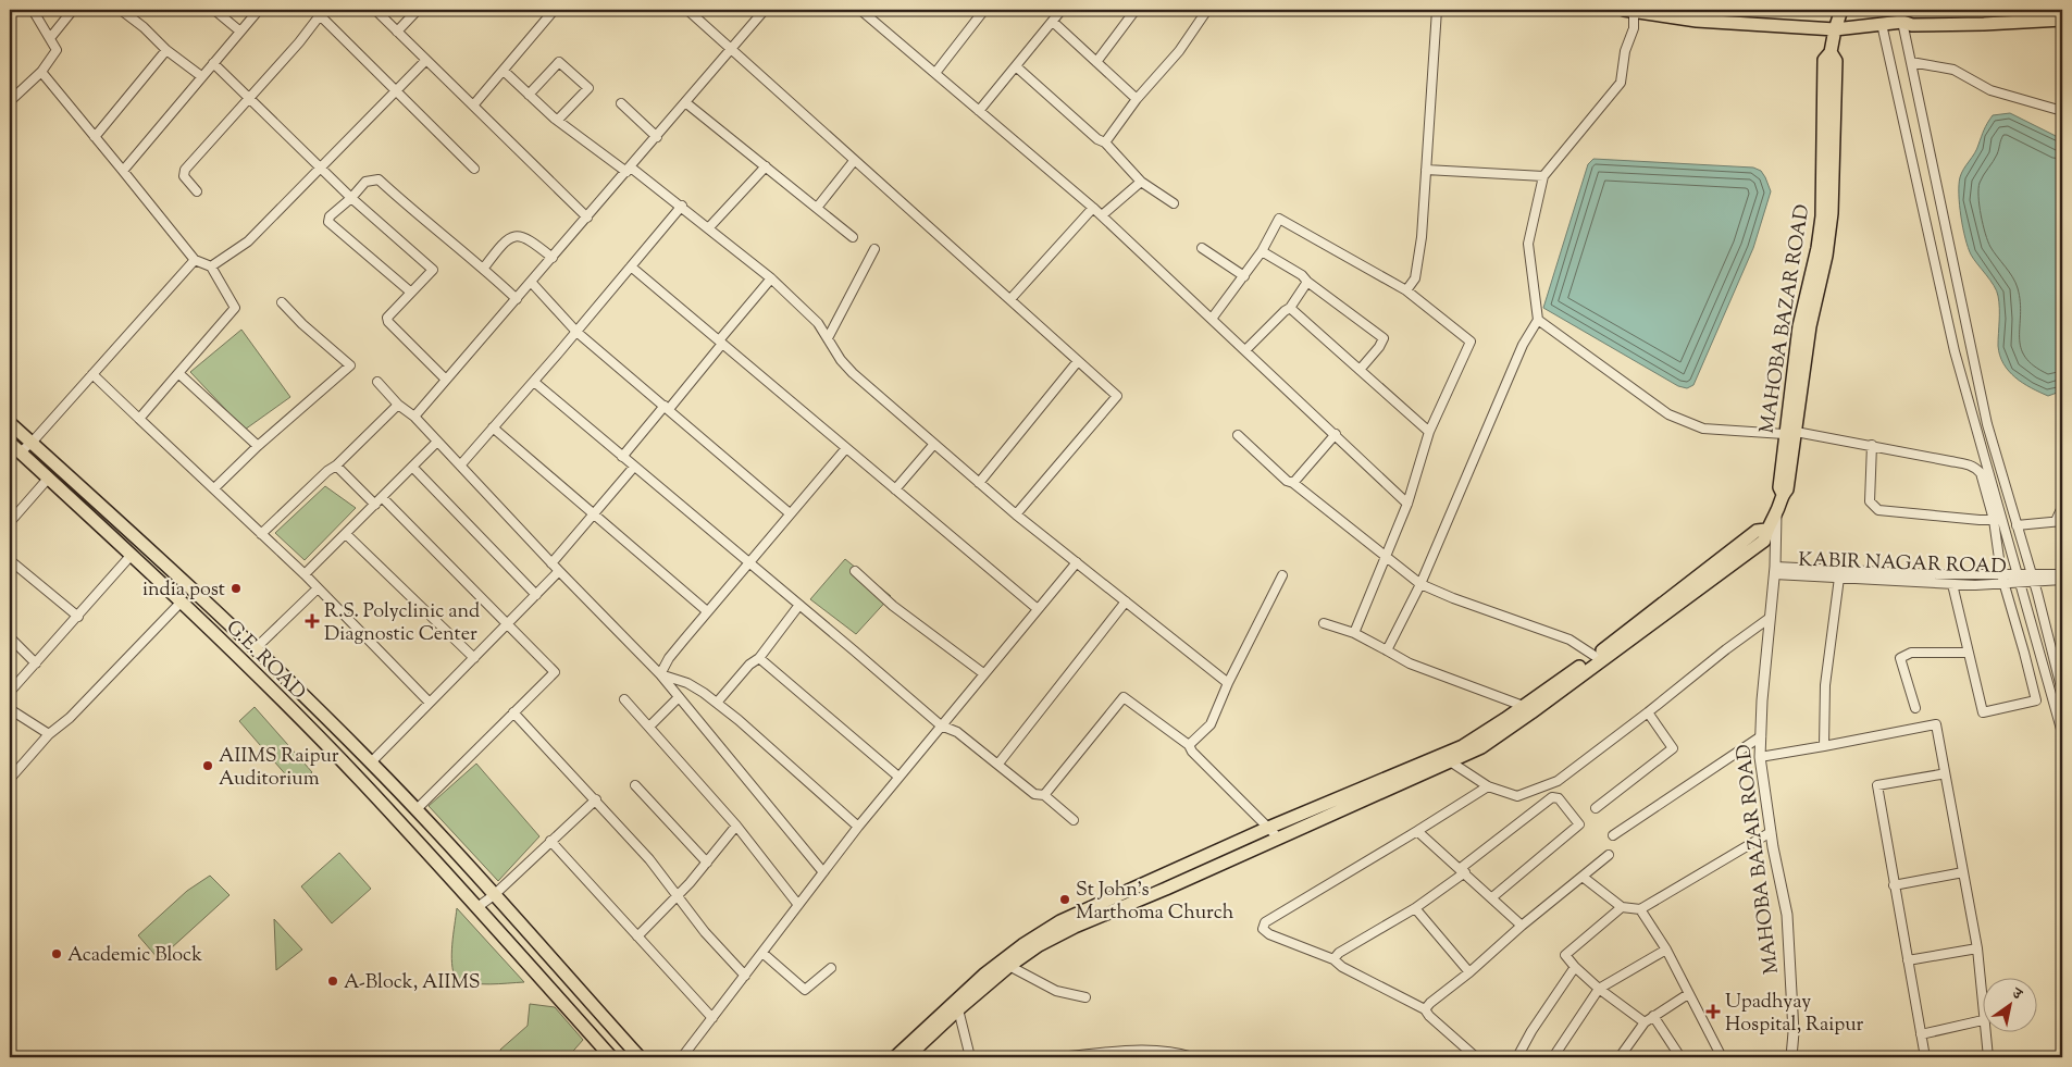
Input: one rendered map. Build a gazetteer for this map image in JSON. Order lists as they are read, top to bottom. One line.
{"streets":{"main road":["MAHOBA BAZAR ROAD","G.E. ROAD"],"street":["KABIR NAGAR ROAD"]},"crossings":[["MAHOBA BAZAR ROAD","KABIR NAGAR ROAD"]],"places":{"other":["india post","AIIMS Raipur Auditorium","St John's Marthoma Church","Academic Block","A-Block, AIIMS"],"health":["R.S. Polyclinic and Diagnostic Center","Upadhyay Hospital, Raipur"]},"north":"top right"}
